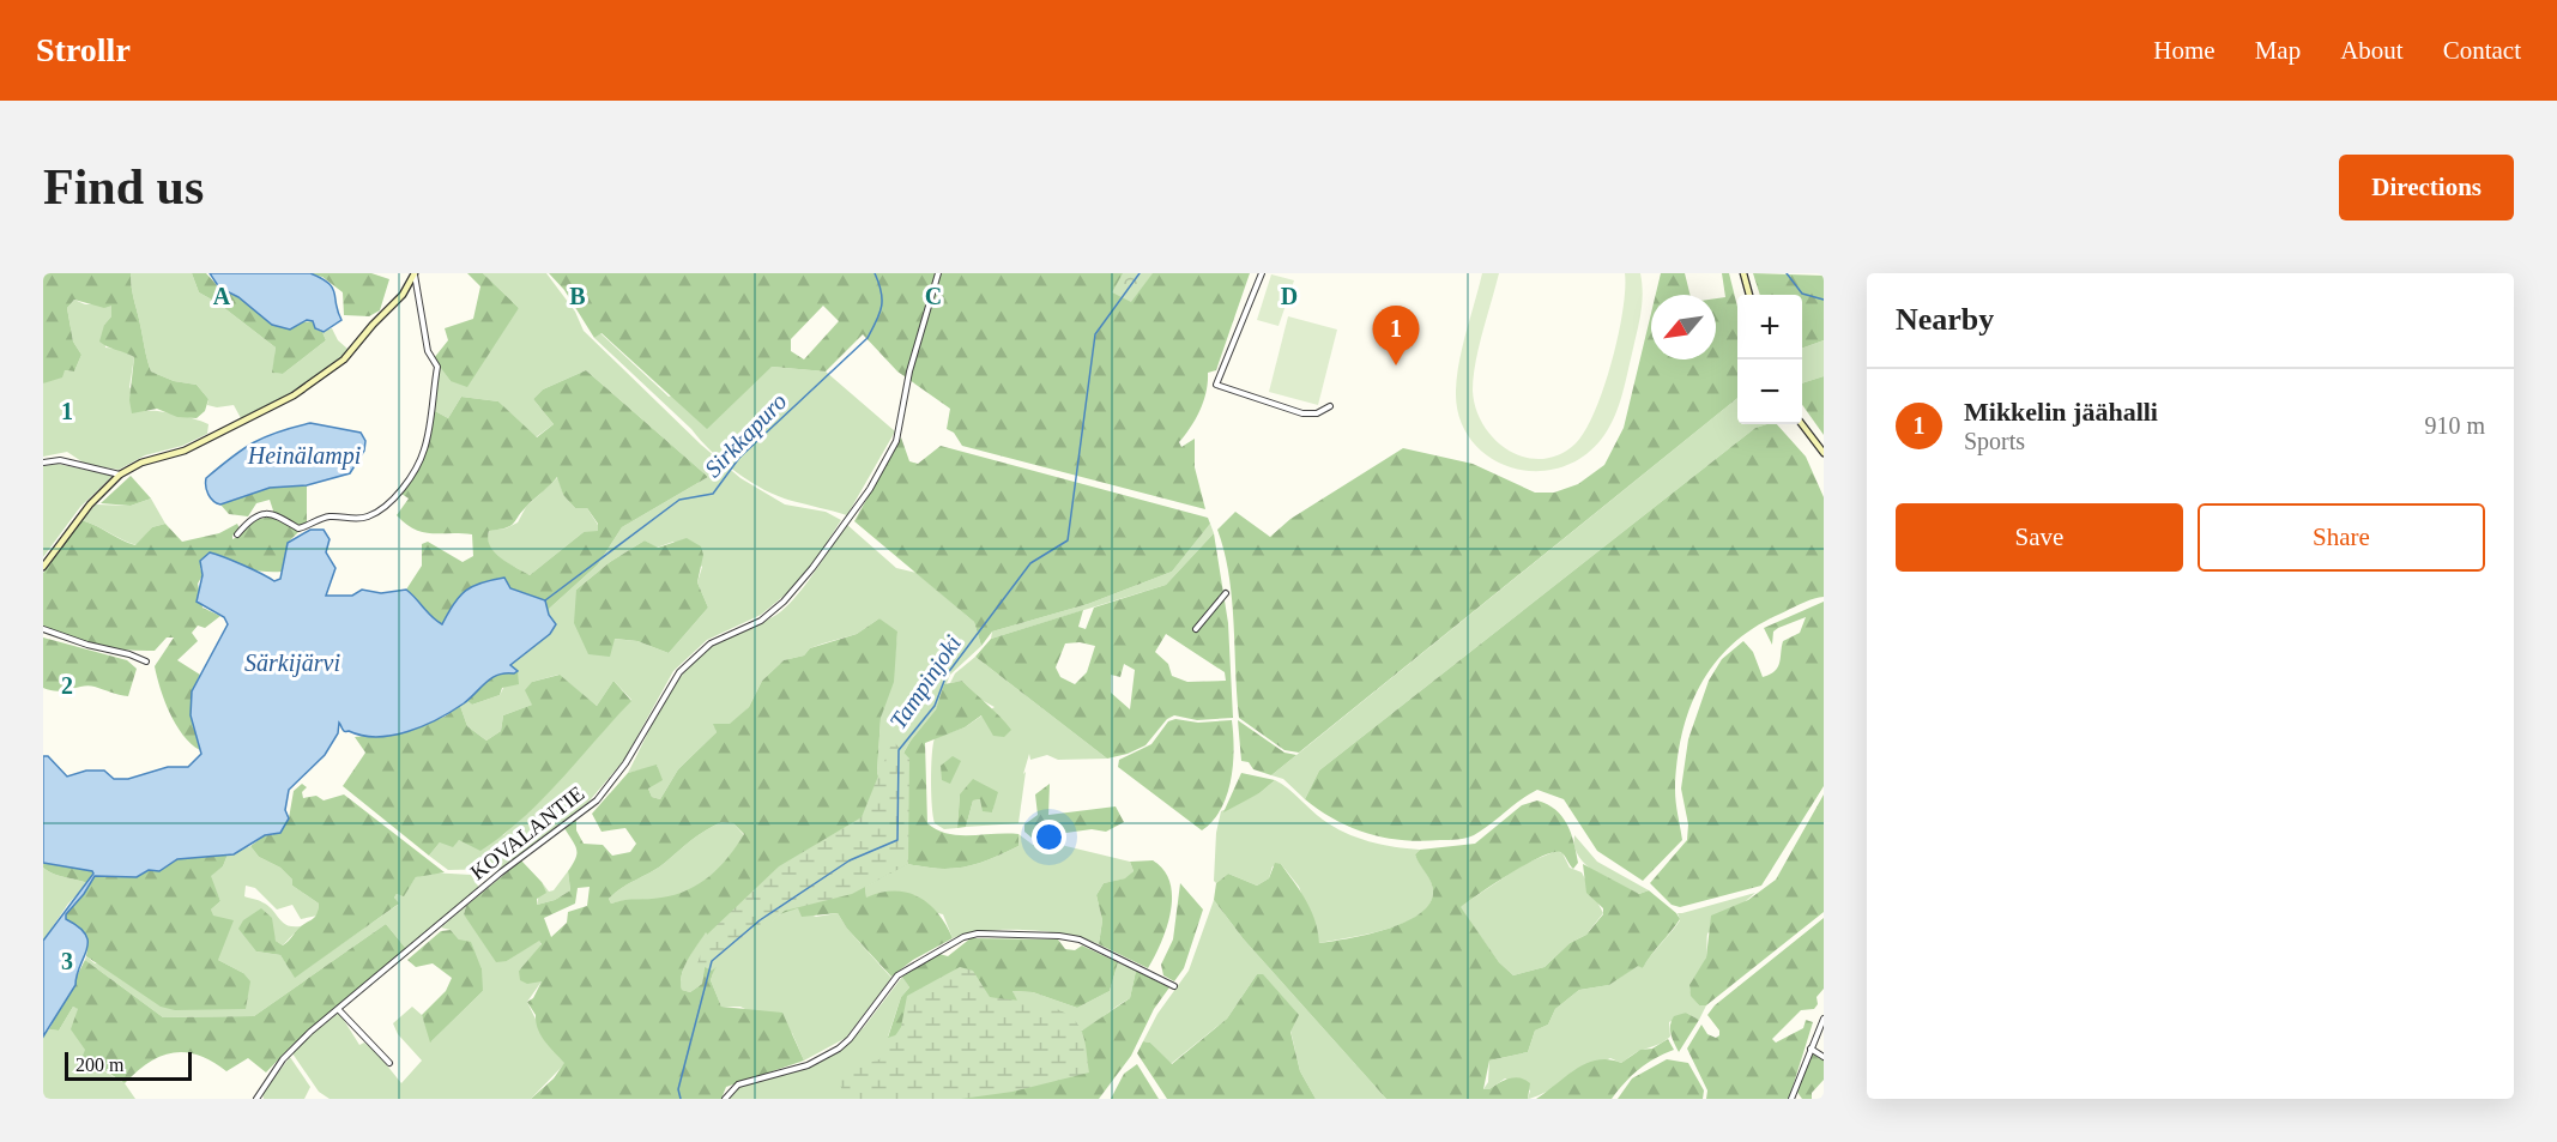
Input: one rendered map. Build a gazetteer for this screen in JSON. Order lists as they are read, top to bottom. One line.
{"streets":{"street":["KOVALANTIE"]},"water":["Sirkkapuro","Heinälampi","Särkijärvi","Tampinjoki"],"scale_bar":"200 m","north":"bottom left","page":{"header":"Strollr","nav":["Home","Map","About","Contact"],"buttons":["Directions",["Save","Share"]],"title":"Find us","heading":"Nearby","map_buttons":["+","−"],"pins":"1","list":[{"mark":"1","name":"Mikkelin jäähalli","note":"Sports","value":"910 m"}],"scale":"200 m"},"grid":{"columns":["A","B","C","D"],"rows":["1","2","3"]}}
